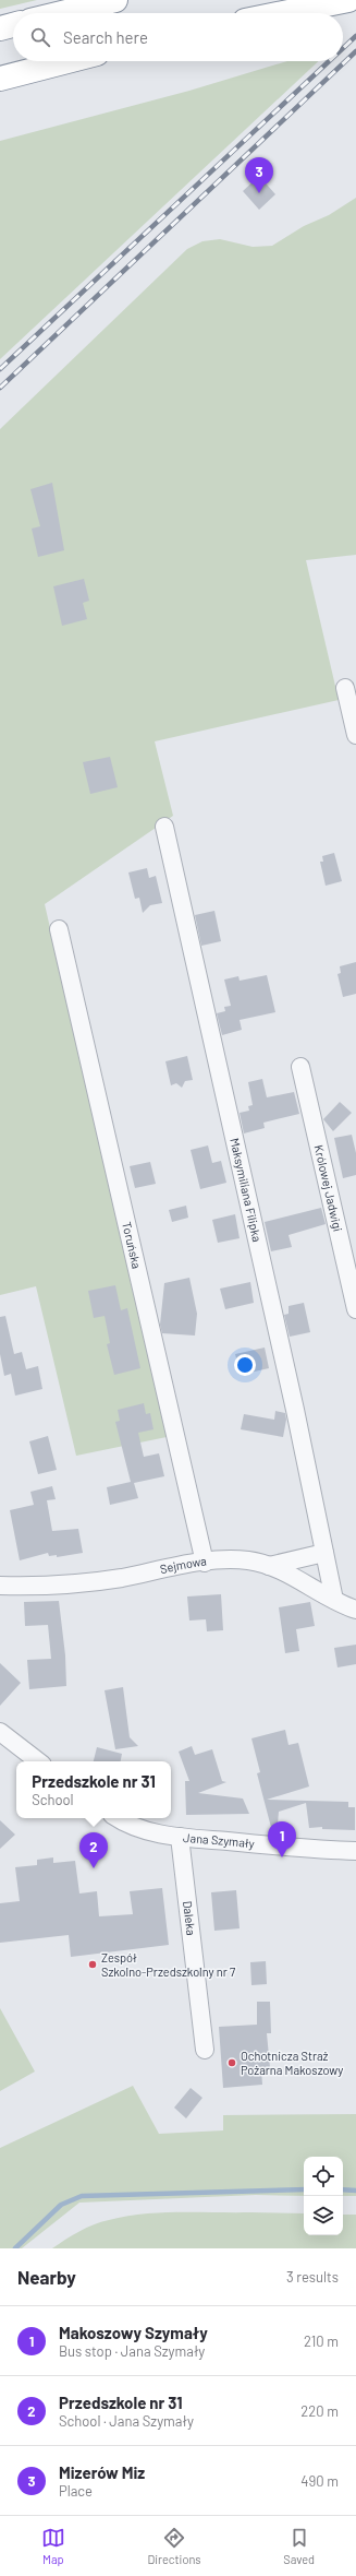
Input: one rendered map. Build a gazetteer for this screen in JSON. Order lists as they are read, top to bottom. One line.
{"streets":{"street":["Królowej Jadwigi","Maksymiliana Filipka","Toruńska","Sejmowa","Jana Szymały","Daleka"]},"crossings":[["Maksymiliana Filipka","Sejmowa"],["Toruńska","Sejmowa"],["Jana Szymały","Daleka"]],"places":["Zespół Szkolno-Przedszkolny nr 7","Ochotnicza Straż Pożarna Makoszowy"],"page":{"search":"Search here","pins":["3","1","2"],"popup":["Przedszkole nr 31","School"],"heading":["Nearby","3 results"],"list":[{"mark":"1","name":"Makoszowy Szymały","note":"Bus stop · Jana Szymały","value":"210 m"},{"mark":"2","name":"Przedszkole nr 31","note":"School · Jana Szymały","value":"220 m"},{"mark":"3","name":"Mizerów Miz","note":"Place","value":"490 m"}],"nav":["Map","Directions","Saved"]}}
